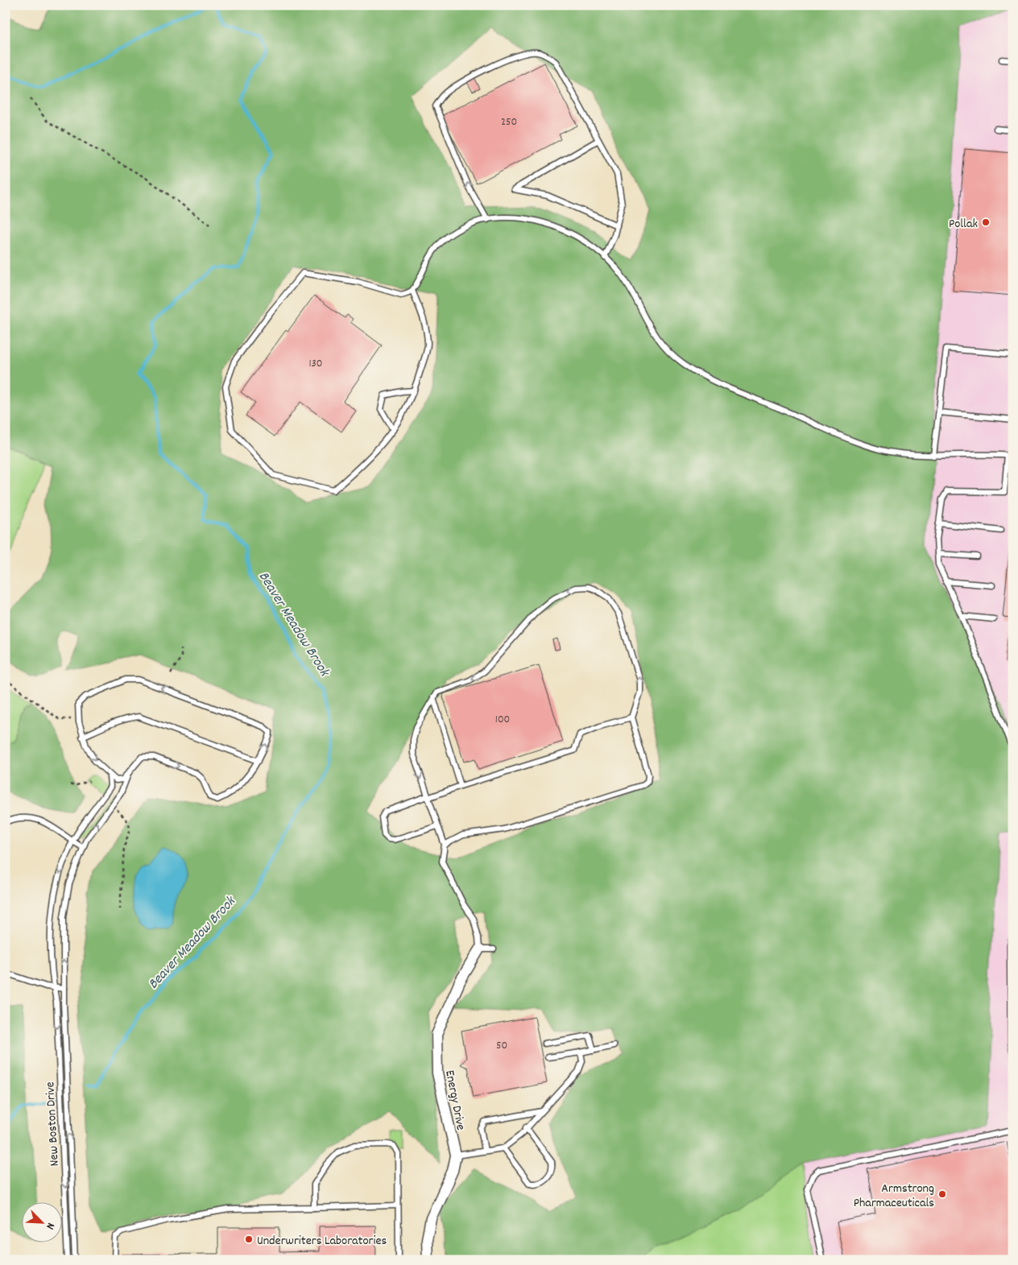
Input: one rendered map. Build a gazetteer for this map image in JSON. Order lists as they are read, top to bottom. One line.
{"streets":{"street":["Energy Drive"],"lane":["New Boston Drive"]},"water":["Beaver Meadow Brook"],"places":["Pollak","Armstrong Pharmaceuticals","Underwriters Laboratories"],"house_numbers":["250","130","100","50"],"north":"bottom right"}
